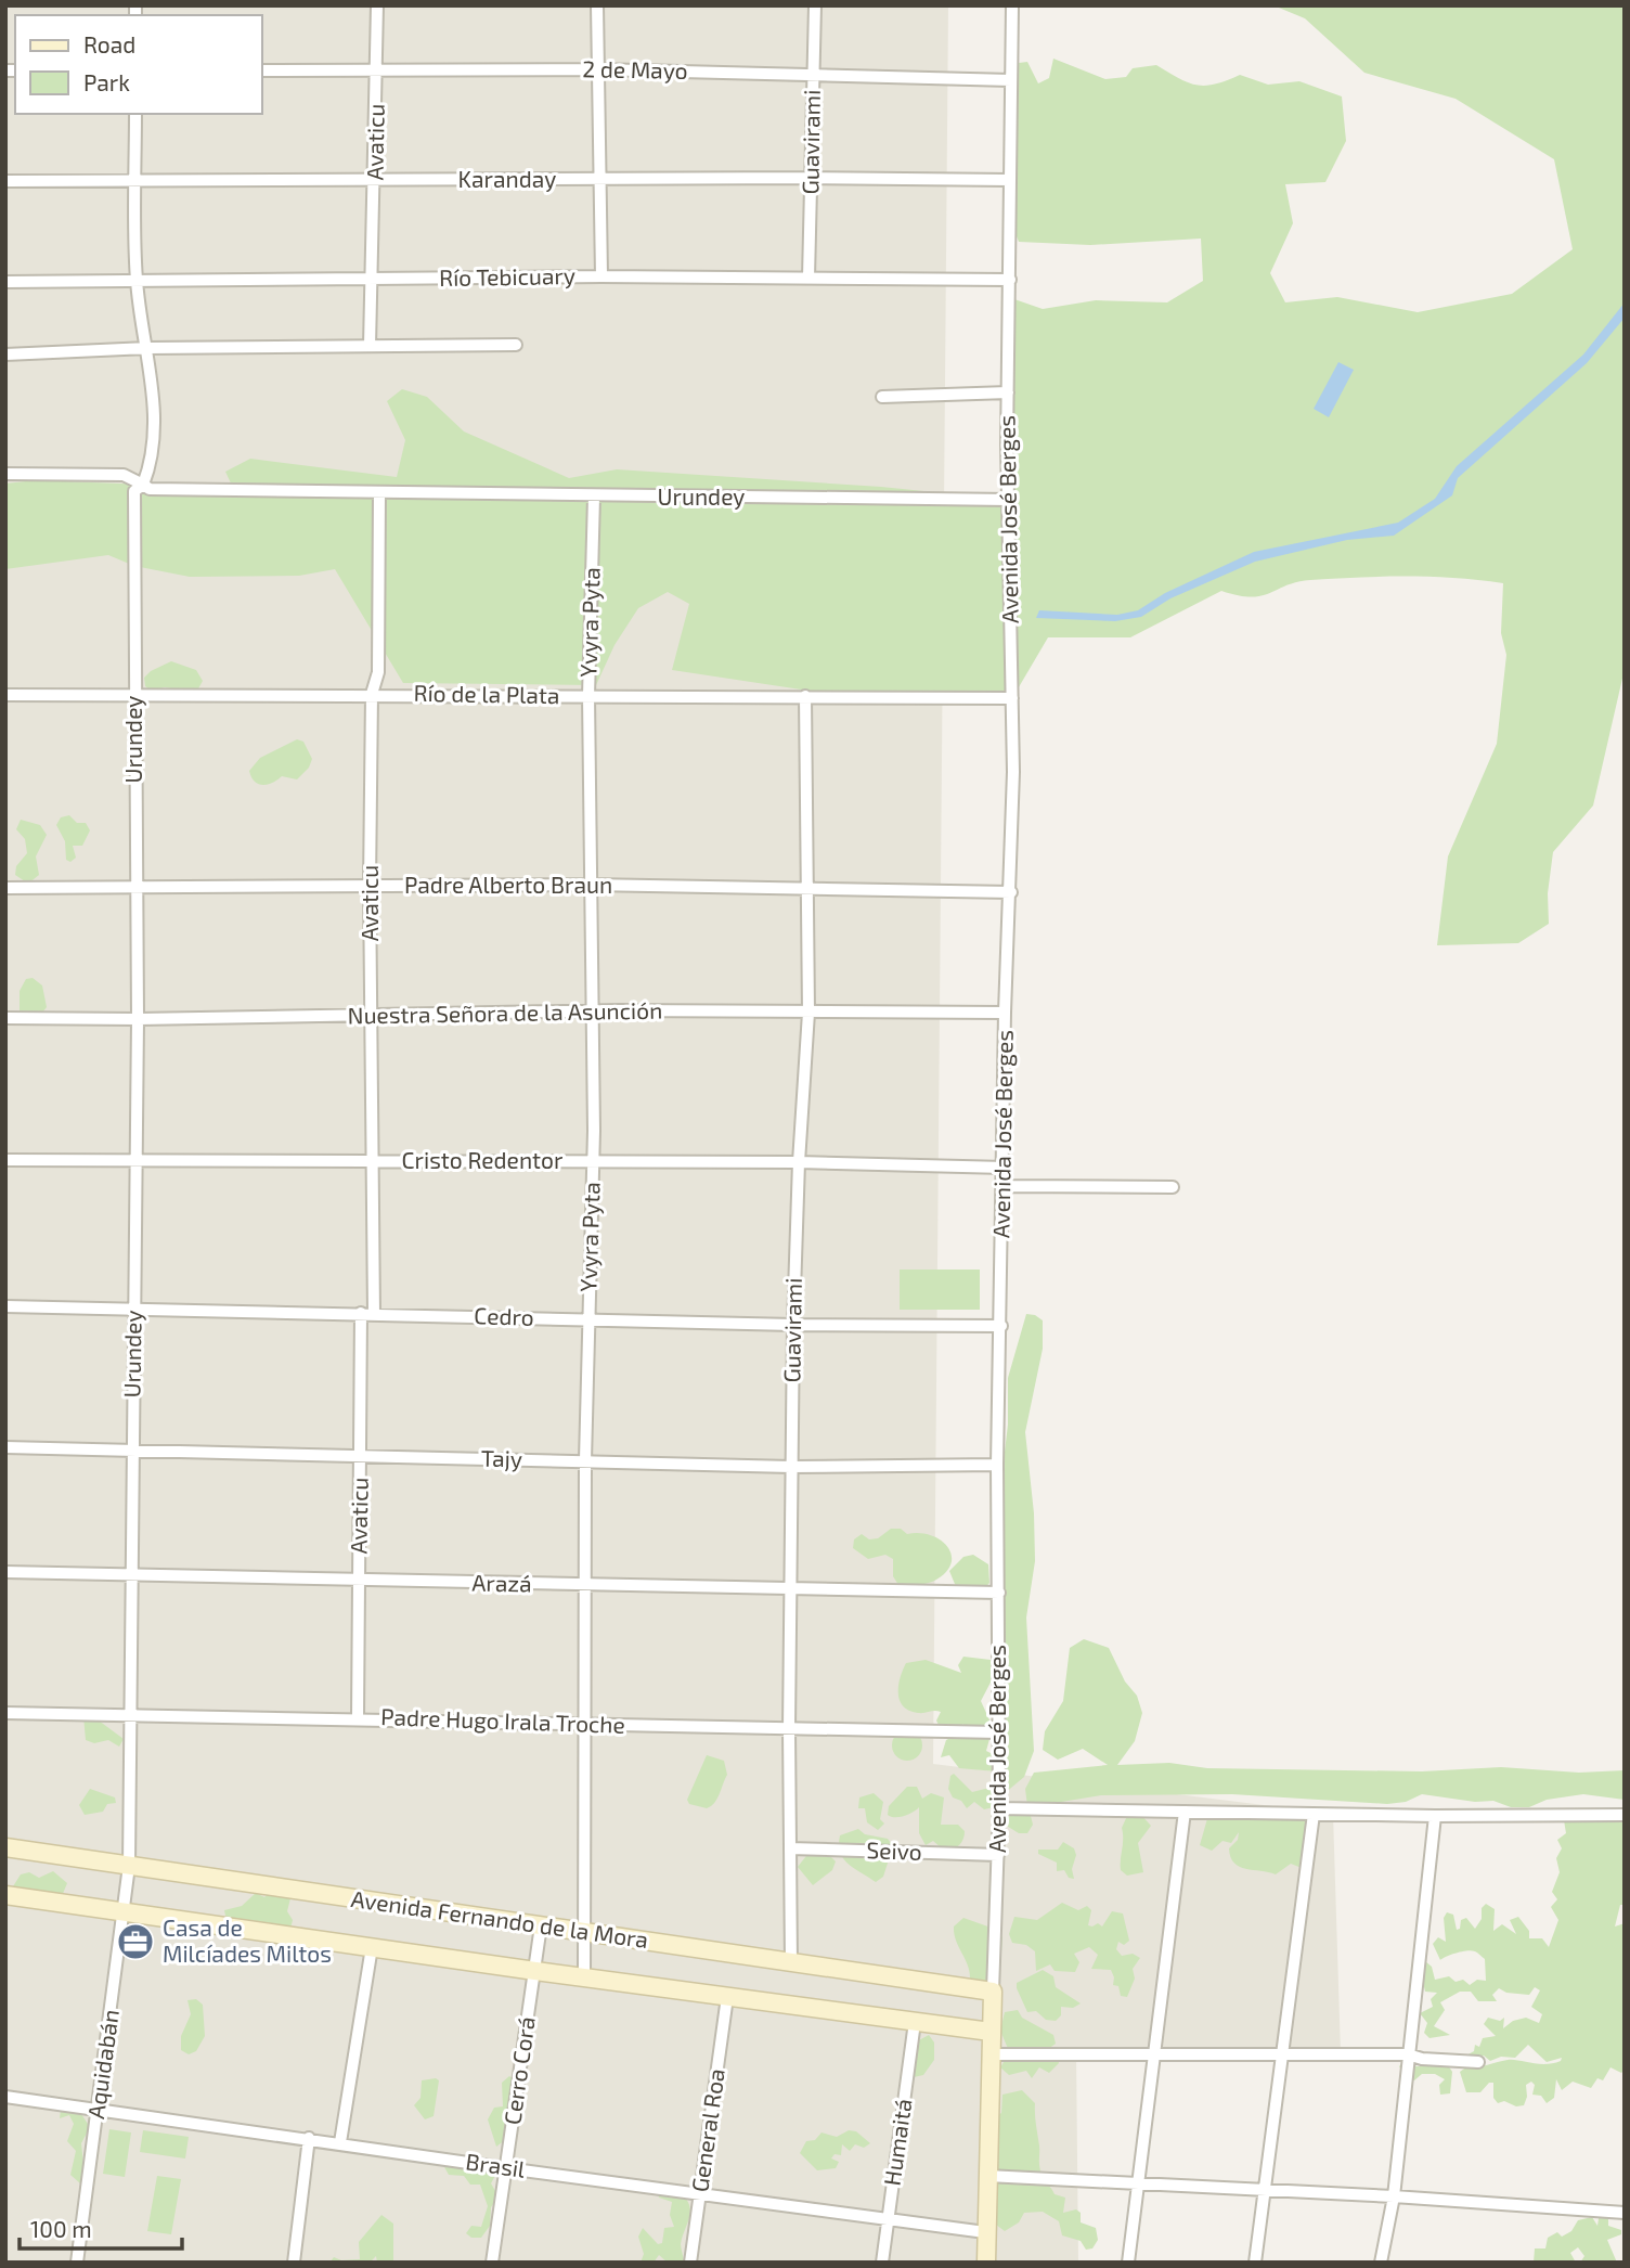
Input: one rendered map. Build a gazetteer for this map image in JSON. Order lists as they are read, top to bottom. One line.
{"streets":{"main road":["Avenida José Berges","Avenida Fernando de la Mora"],"street":["2 de Mayo","Avaticu","Guavirami","Karanday","Río Tebicuary","Urundey","Yvyra Pyta","Río de la Plata","Padre Alberto Braun","Nuestra Señora de la Asunción","Cristo Redentor","Cedro","Tajy","Arazá","Padre Hugo Irala Troche","Seivo","Aquidabán","Cerro Corá","General Roa","Humaitá","Brasil"]},"crossings":[["2 de Mayo","Avaticu"],["2 de Mayo","Guavirami"],["2 de Mayo","Avenida José Berges"],["Avaticu","Karanday"],["Avaticu","Río Tebicuary"],["Avaticu","Urundey"],["Avaticu","Río de la Plata"],["Avaticu","Padre Alberto Braun"],["Avaticu","Nuestra Señora de la Asunción"],["Avaticu","Cristo Redentor"],["Avaticu","Cedro"],["Avaticu","Tajy"],["Avaticu","Arazá"],["Avaticu","Padre Hugo Irala Troche"],["Guavirami","Karanday"],["Guavirami","Río Tebicuary"],["Guavirami","Río de la Plata"],["Guavirami","Padre Alberto Braun"],["Guavirami","Nuestra Señora de la Asunción"],["Guavirami","Cristo Redentor"],["Guavirami","Cedro"],["Guavirami","Tajy"],["Guavirami","Arazá"],["Guavirami","Padre Hugo Irala Troche"],["Guavirami","Seivo"],["Guavirami","Avenida Fernando de la Mora"],["Karanday","Avenida José Berges"],["Río Tebicuary","Avenida José Berges"],["Urundey","Avenida José Berges"],["Urundey","Yvyra Pyta"],["Urundey","Río de la Plata"],["Urundey","Padre Alberto Braun"],["Urundey","Nuestra Señora de la Asunción"],["Urundey","Cristo Redentor"],["Urundey","Cedro"],["Urundey","Tajy"],["Urundey","Arazá"],["Urundey","Padre Hugo Irala Troche"],["Urundey","Avenida Fernando de la Mora"],["Urundey","Aquidabán"],["Avenida José Berges","Río de la Plata"],["Avenida José Berges","Padre Alberto Braun"],["Avenida José Berges","Nuestra Señora de la Asunción"],["Avenida José Berges","Cristo Redentor"],["Avenida José Berges","Cedro"],["Avenida José Berges","Tajy"],["Avenida José Berges","Arazá"],["Avenida José Berges","Padre Hugo Irala Troche"],["Avenida José Berges","Seivo"],["Avenida José Berges","Avenida Fernando de la Mora"],["Avenida José Berges","Brasil"],["Yvyra Pyta","Río de la Plata"],["Yvyra Pyta","Padre Alberto Braun"],["Yvyra Pyta","Nuestra Señora de la Asunción"],["Yvyra Pyta","Cristo Redentor"],["Yvyra Pyta","Cedro"],["Yvyra Pyta","Tajy"],["Yvyra Pyta","Arazá"],["Yvyra Pyta","Padre Hugo Irala Troche"],["Yvyra Pyta","Avenida Fernando de la Mora"],["Avenida Fernando de la Mora","Aquidabán"],["Avenida Fernando de la Mora","Cerro Corá"],["Avenida Fernando de la Mora","General Roa"],["Avenida Fernando de la Mora","Humaitá"],["Aquidabán","Brasil"],["Cerro Corá","Brasil"],["General Roa","Brasil"],["Humaitá","Brasil"]],"places":{"office":["Casa de Milcíades Miltos"]},"legend":["Road","Park"],"scale_bar":"100 m"}
